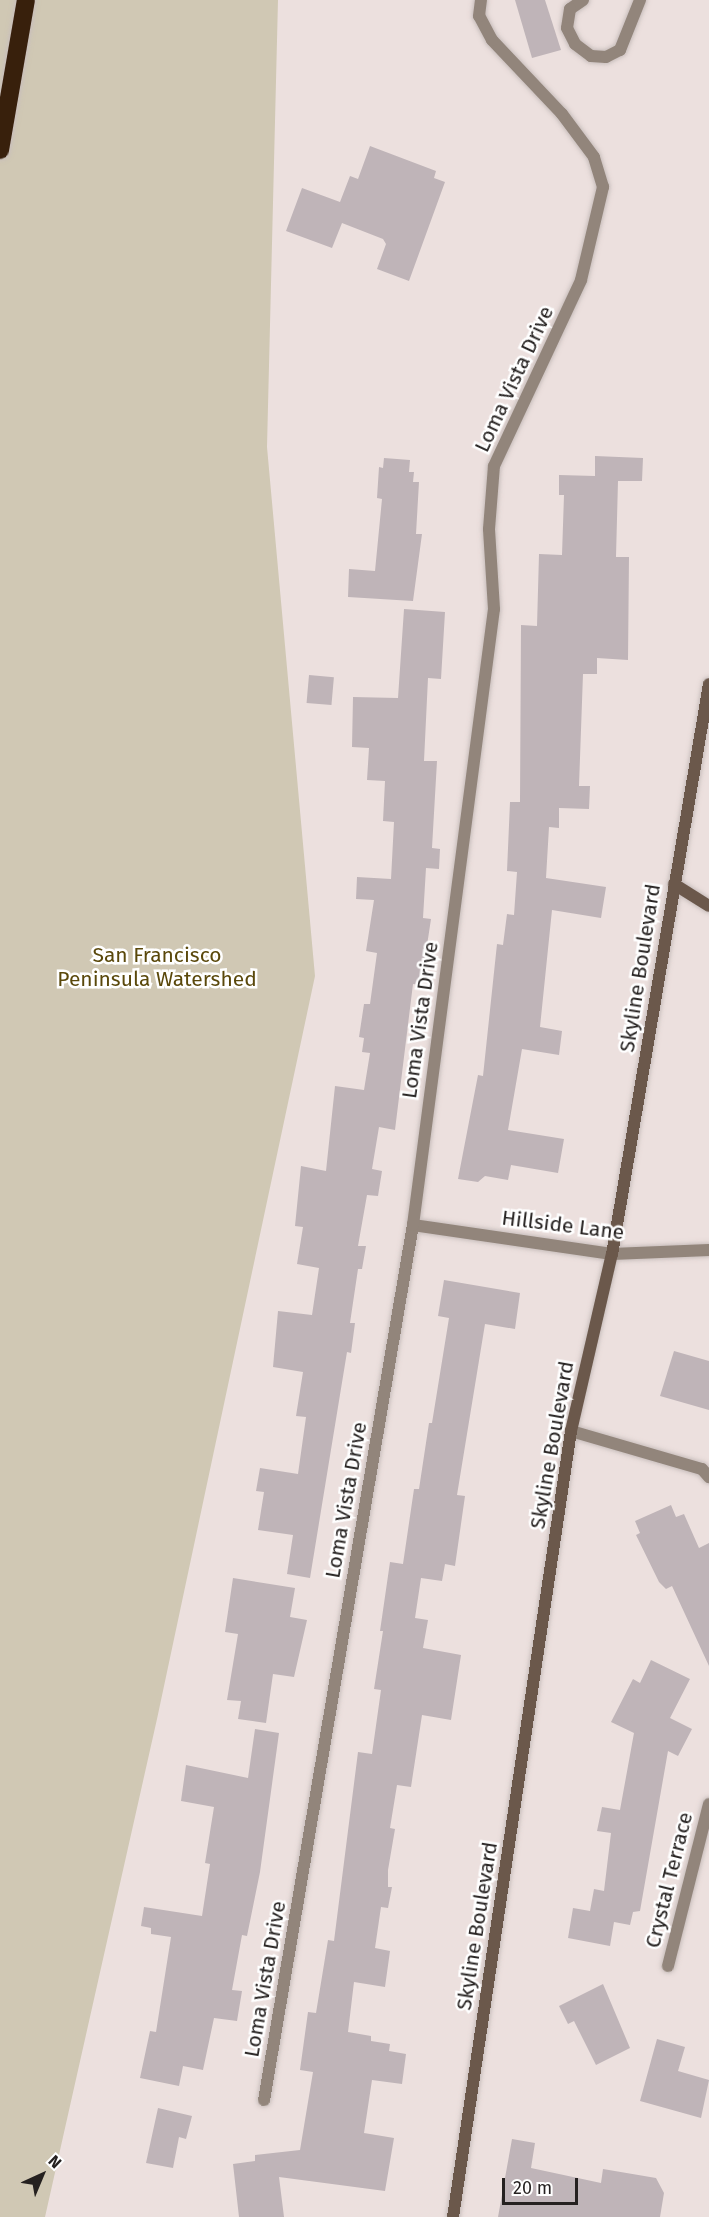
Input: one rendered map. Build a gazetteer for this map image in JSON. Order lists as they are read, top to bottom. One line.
{"streets":{"main road":["Skyline Boulevard"],"street":["Loma Vista Drive","Hillside Lane","Crystal Terrace"]},"crossings":[["Loma Vista Drive","Hillside Lane"],["Skyline Boulevard","Hillside Lane"]],"parks":["San Francisco Peninsula Watershed"],"scale_bar":"20 m","north":"top right"}
